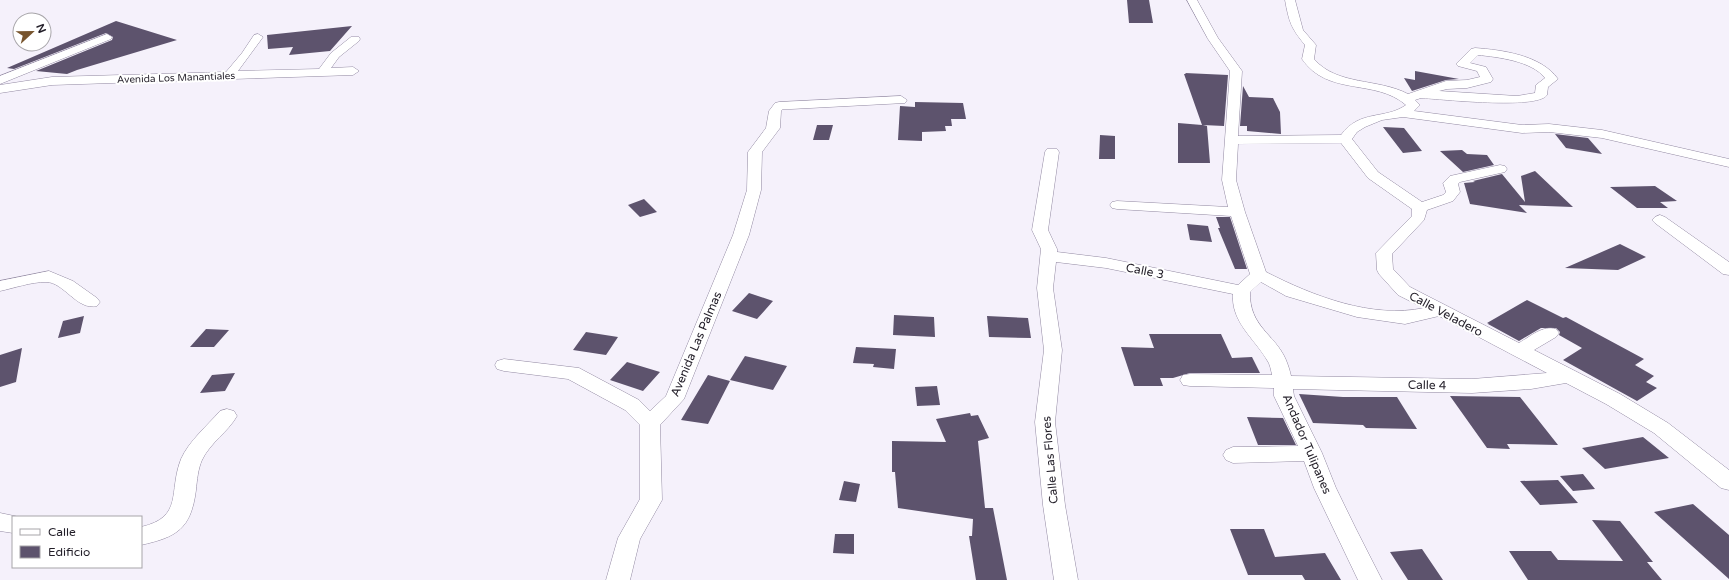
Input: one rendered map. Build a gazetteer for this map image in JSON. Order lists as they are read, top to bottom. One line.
{"streets":{"street":["Avenida Los Manantiales","Calle 3","Calle Veladero","Avenida Las Palmas","Calle 4","Andador Tulipanes","Calle Las Flores"]},"crossings":[["Calle 3","Andador Tulipanes"],["Calle 3","Calle Las Flores"],["Calle Veladero","Calle 4"],["Calle 4","Andador Tulipanes"]],"legend":["Calle","Edificio"],"north":"right"}
